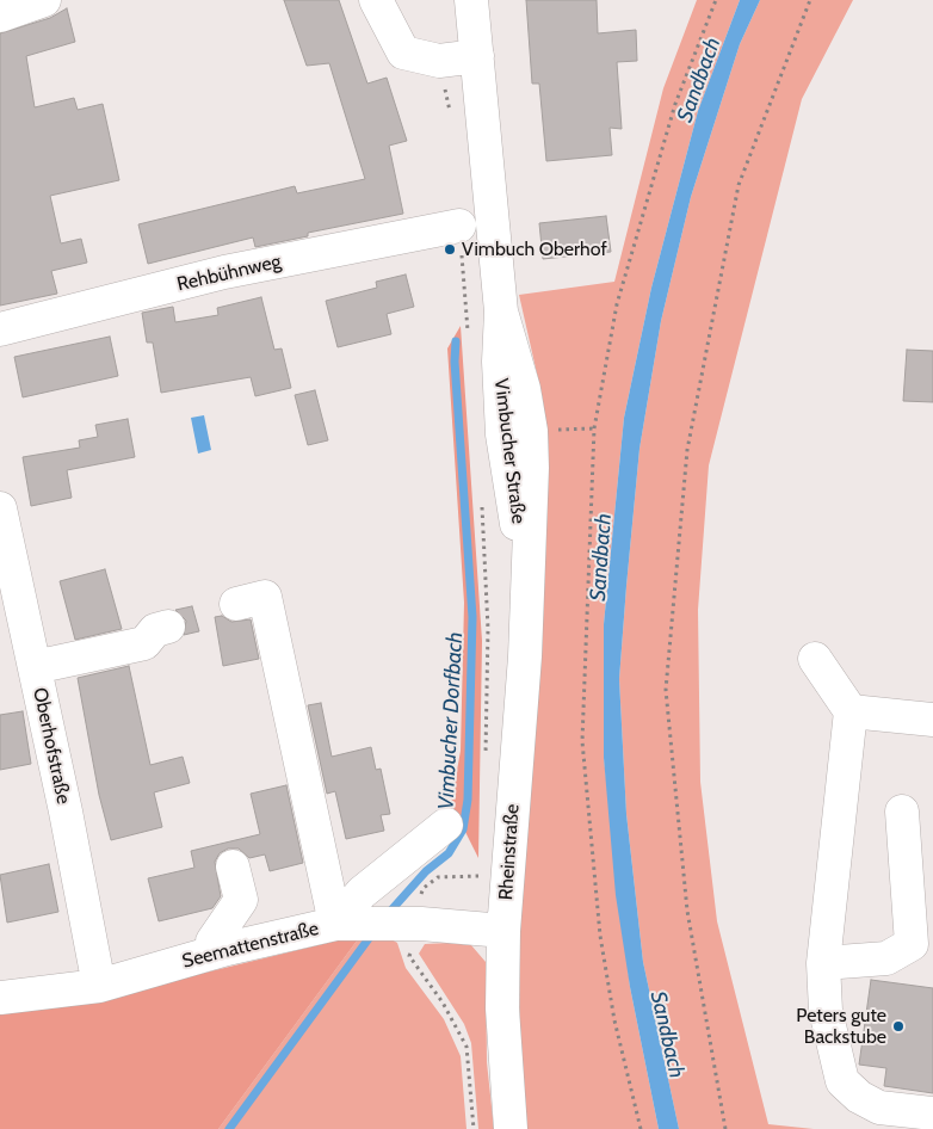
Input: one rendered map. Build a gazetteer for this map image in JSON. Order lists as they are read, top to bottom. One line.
{"streets":{"street":["Rehbühnweg","Vimbucher Straße","Oberhofstraße","Rheinstraße","Seemattenstraße"]},"crossings":[["Vimbucher Straße","Rheinstraße"],["Oberhofstraße","Seemattenstraße"],["Rheinstraße","Seemattenstraße"]],"water":["Sandbach","Vimbucher Dorfbach"],"places":["Vimbuch Oberhof","Peters gute Backstube"]}
